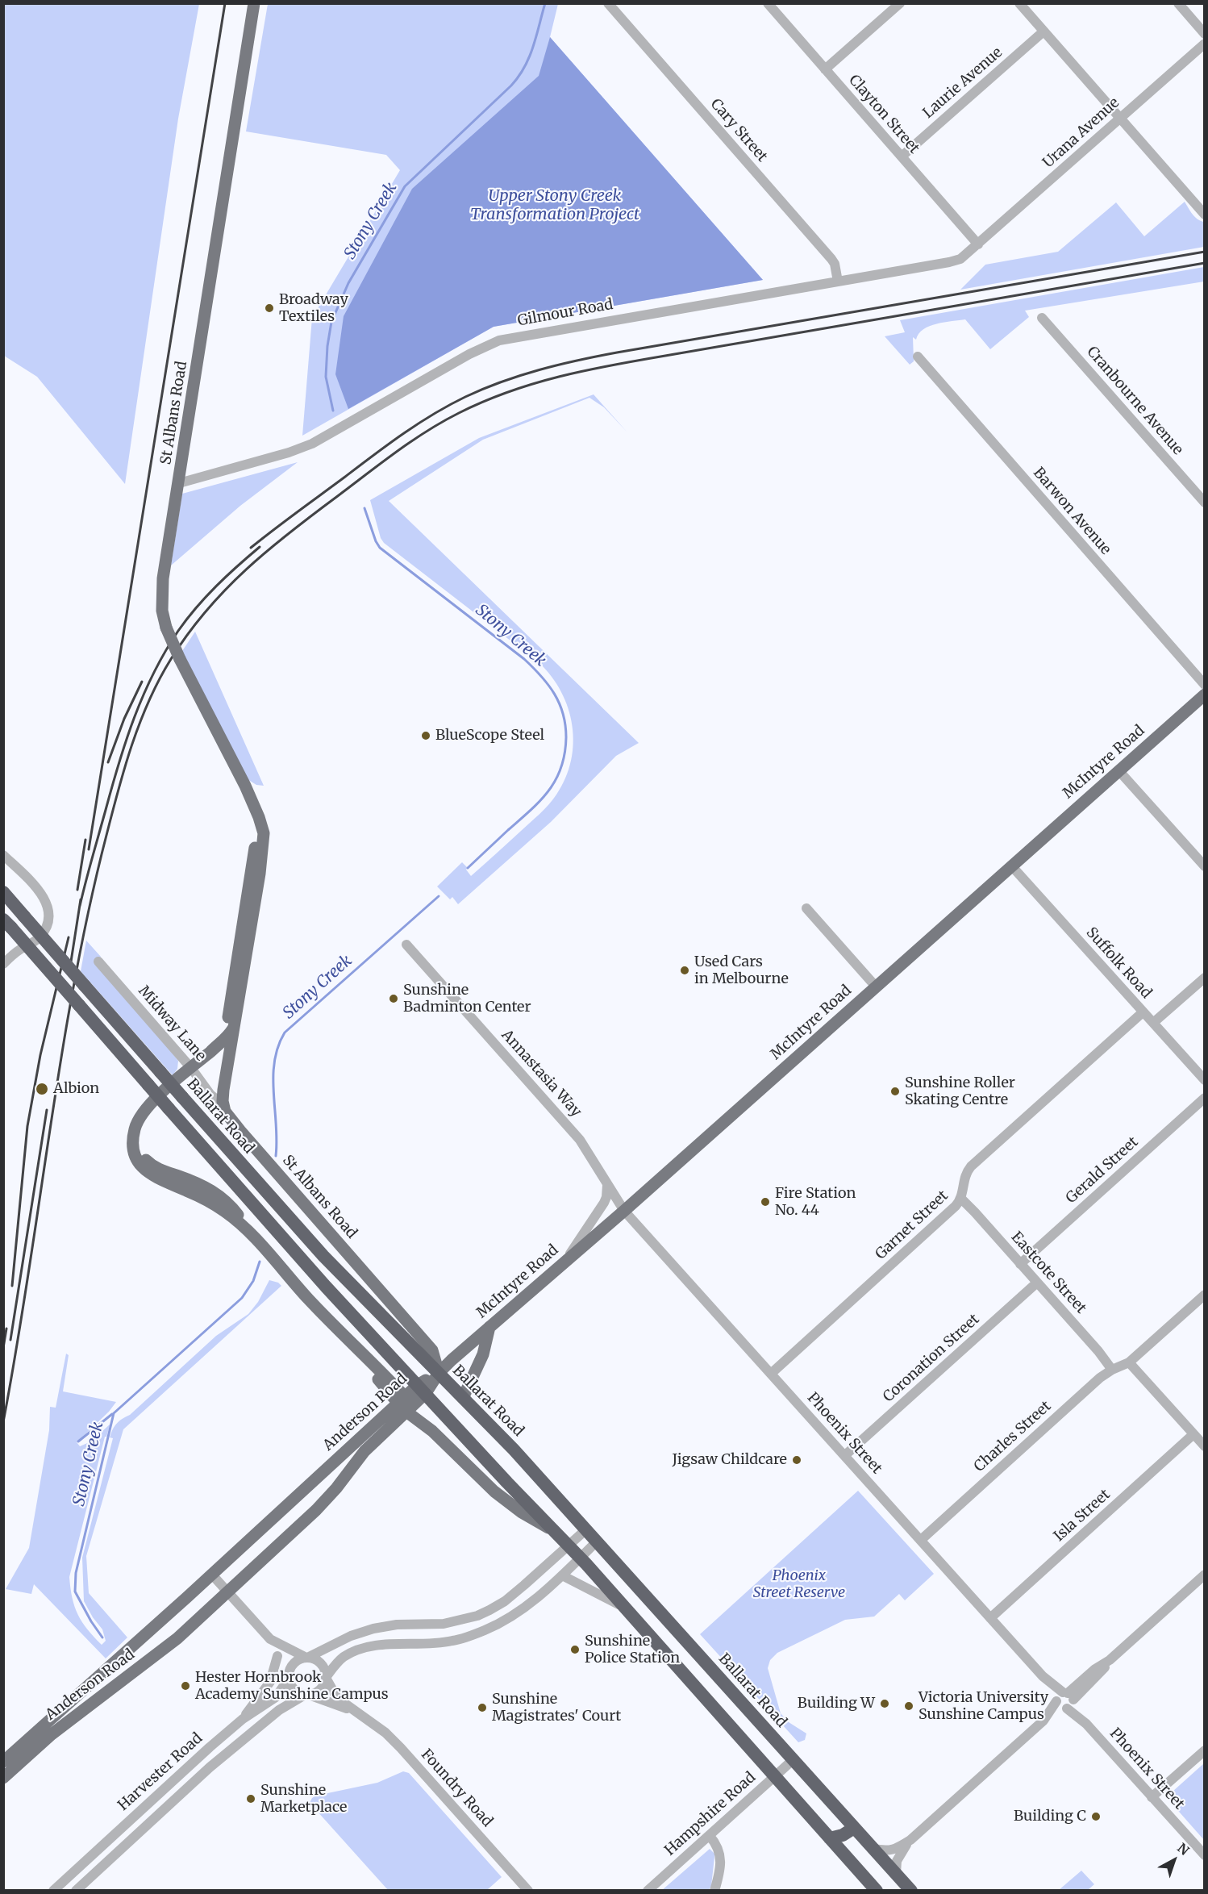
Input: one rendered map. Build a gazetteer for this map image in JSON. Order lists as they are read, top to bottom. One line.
{"streets":{"highway":["Ballarat Road"],"main road":["St Albans Road","McIntyre Road","Anderson Road"],"street":["Laurie Avenue","Clayton Street","Cary Street","Urana Avenue","Gilmour Road","Cranbourne Avenue","Barwon Avenue","Suffolk Road","Midway Lane","Annastasia Way","Gerald Street","Garnet Street","Eastcote Street","Coronation Street","Phoenix Street","Charles Street","Isla Street","Harvester Road","Foundry Road","Hampshire Road"]},"crossings":[["Laurie Avenue","Clayton Street"],["Clayton Street","Urana Avenue"],["Clayton Street","Gilmour Road"],["Cary Street","Gilmour Road"],["Urana Avenue","Gilmour Road"],["Gilmour Road","St Albans Road"],["St Albans Road","McIntyre Road"],["St Albans Road","Midway Lane"],["St Albans Road","Ballarat Road"],["St Albans Road","Anderson Road"],["McIntyre Road","Suffolk Road"],["McIntyre Road","Annastasia Way"],["McIntyre Road","Ballarat Road"],["McIntyre Road","Anderson Road"],["McIntyre Road","Phoenix Street"],["Suffolk Road","Garnet Street"],["Annastasia Way","Phoenix Street"],["Ballarat Road","Anderson Road"],["Ballarat Road","Hampshire Road"],["Gerald Street","Eastcote Street"],["Garnet Street","Eastcote Street"],["Garnet Street","Phoenix Street"],["Eastcote Street","Coronation Street"],["Eastcote Street","Charles Street"],["Coronation Street","Phoenix Street"],["Phoenix Street","Charles Street"],["Phoenix Street","Isla Street"],["Harvester Road","Foundry Road"]],"water":["Upper Stony Creek Transformation Project","Stony Creek"],"parks":["Phoenix Street Reserve"],"places":["Broadway Textiles","BlueScope Steel","Used Cars in Melbourne","Sunshine Badminton Center","Albion","Sunshine Roller Skating Centre","Fire Station No. 44","Jigsaw Childcare","Sunshine Police Station","Hester Hornbrook Academy Sunshine Campus","Building W","Victoria University Sunshine Campus","Sunshine Magistrates' Court","Sunshine Marketplace","Building C"],"north":"top right"}
